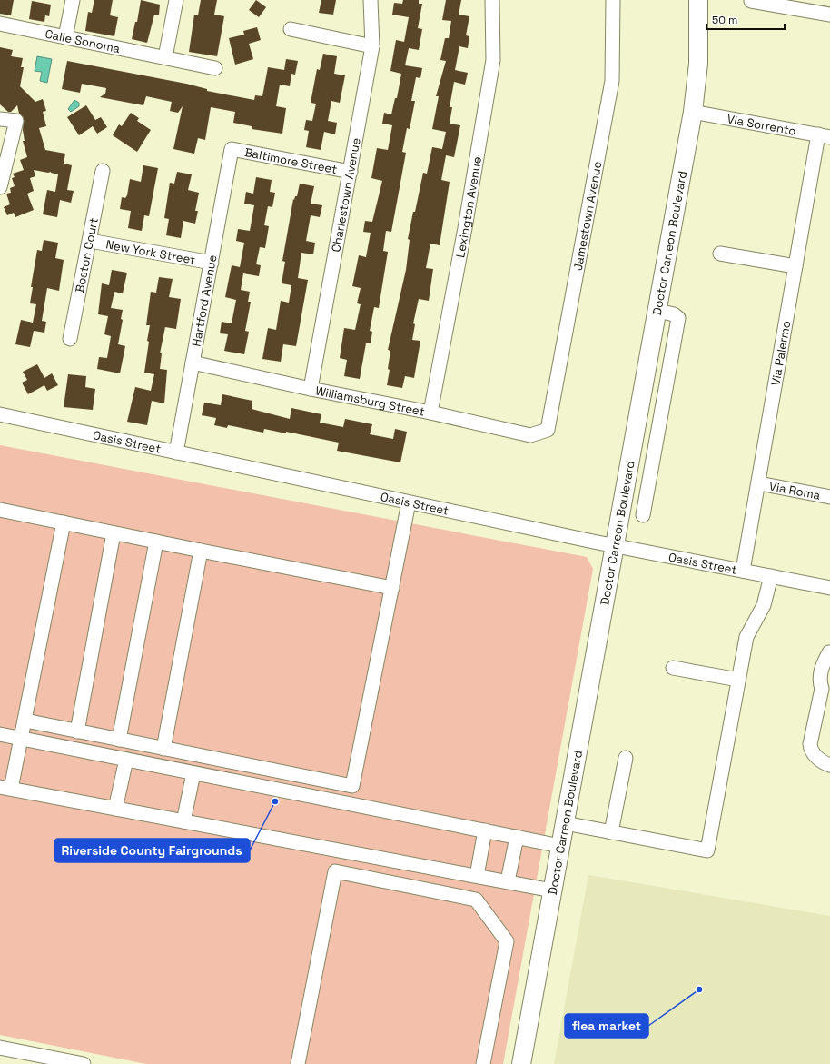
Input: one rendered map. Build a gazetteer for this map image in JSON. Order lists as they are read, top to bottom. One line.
{"streets":{"main road":["Doctor Carreon Boulevard"],"street":["Calle Sonoma","Via Sorrento","Baltimore Street","Charlestown Avenue","Lexington Avenue","Jamestown Avenue","New York Street","Boston Court","Hartford Avenue","Via Palermo","Williamsburg Street","Oasis Street","Via Roma"]},"crossings":[["Via Sorrento","Doctor Carreon Boulevard"],["Via Sorrento","Via Palermo"],["Baltimore Street","Charlestown Avenue"],["Baltimore Street","Hartford Avenue"],["Charlestown Avenue","Williamsburg Street"],["Lexington Avenue","Williamsburg Street"],["Jamestown Avenue","Williamsburg Street"],["Doctor Carreon Boulevard","Oasis Street"],["New York Street","Boston Court"],["New York Street","Hartford Avenue"],["Hartford Avenue","Williamsburg Street"],["Hartford Avenue","Oasis Street"],["Via Palermo","Oasis Street"],["Via Palermo","Via Roma"]],"places":["Riverside County Fairgrounds","flea market"],"scale_bar":"50 m"}
